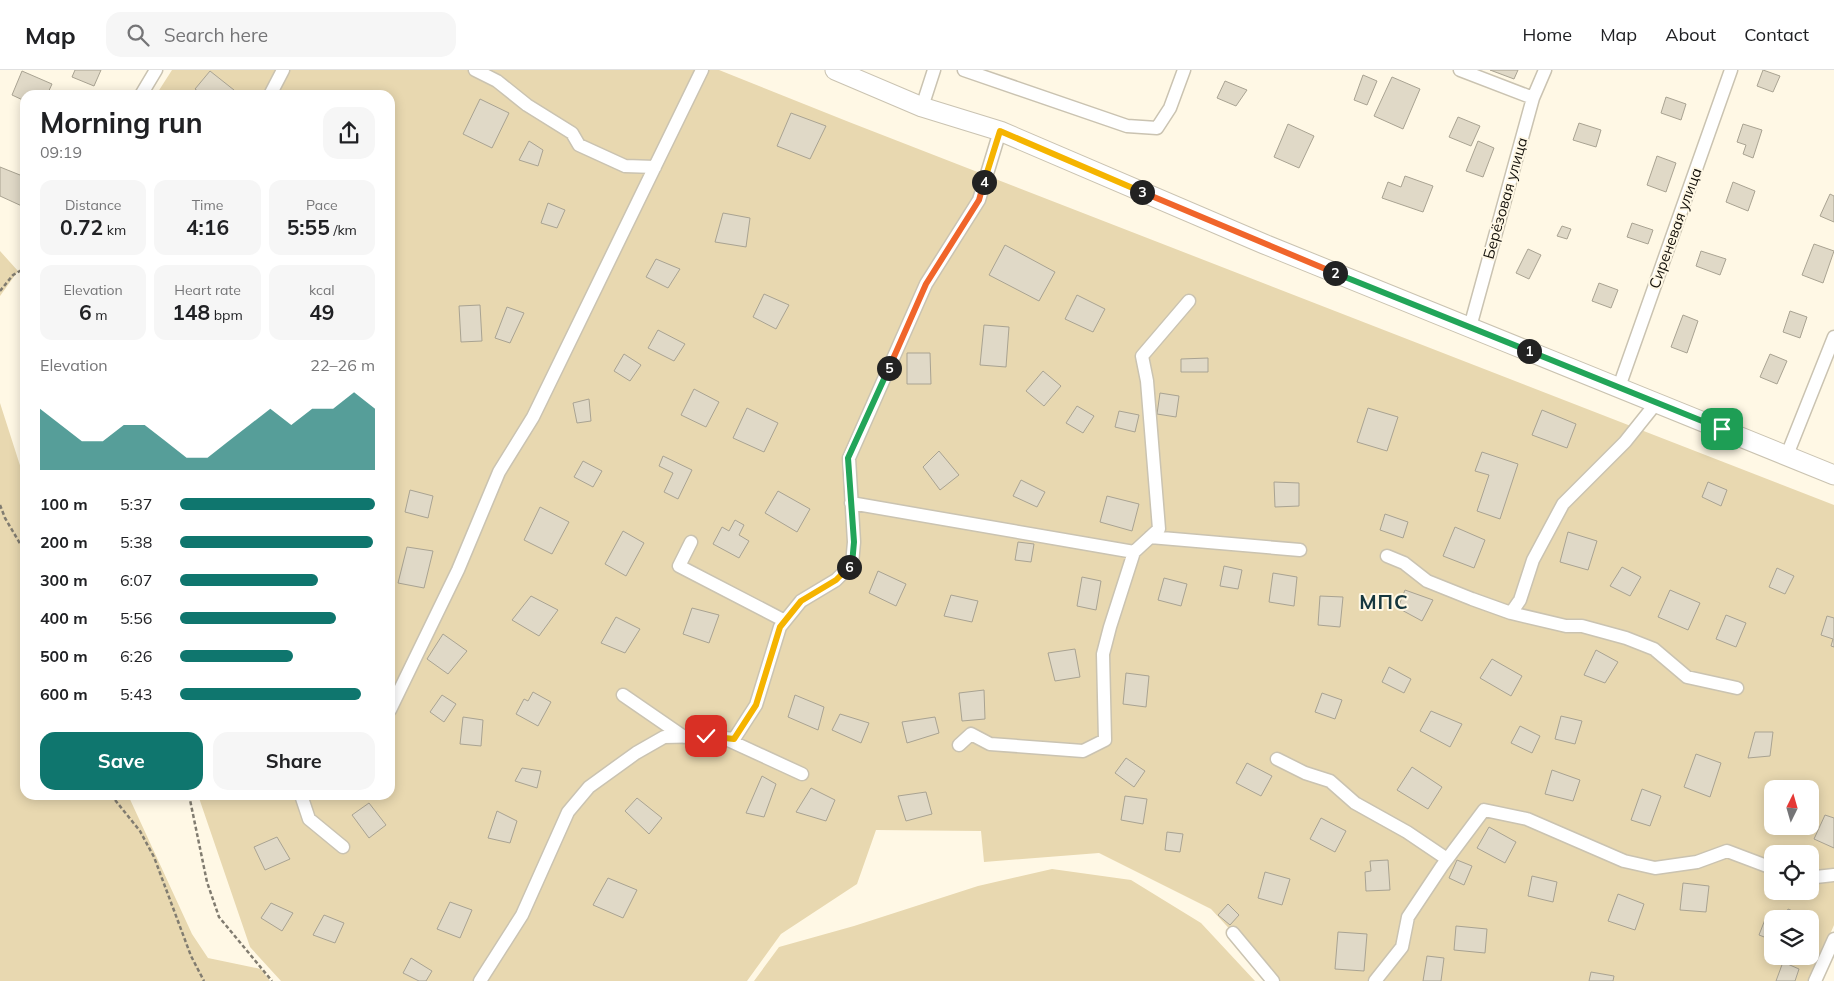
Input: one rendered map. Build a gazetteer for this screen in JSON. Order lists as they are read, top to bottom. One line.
{"streets":{"street":["Берёзовая улица","Сиреневая улица"]},"districts":["МПС"],"north":"top","page":{"header":"Map","search":"Search here","nav":["Home","Map","About","Contact"],"heading":["Morning run","09:19"],"pins":["4","3","2","1","5","6"],"stats":[["Distance","0.72 km"],["Time","4:16"],["Pace","5:55 /km"],["Elevation","6 m"],["Heart rate","148 bpm"],["kcal","49"]],"chart":["Elevation","22–26 m"],"list":[{"name":"100 m","note":"5:37"},{"name":"200 m","note":"5:38"},{"name":"300 m","note":"6:07"},{"name":"400 m","note":"5:56"},{"name":"500 m","note":"6:26"},{"name":"600 m","note":"5:43"}],"buttons":["Save","Share"]}}
